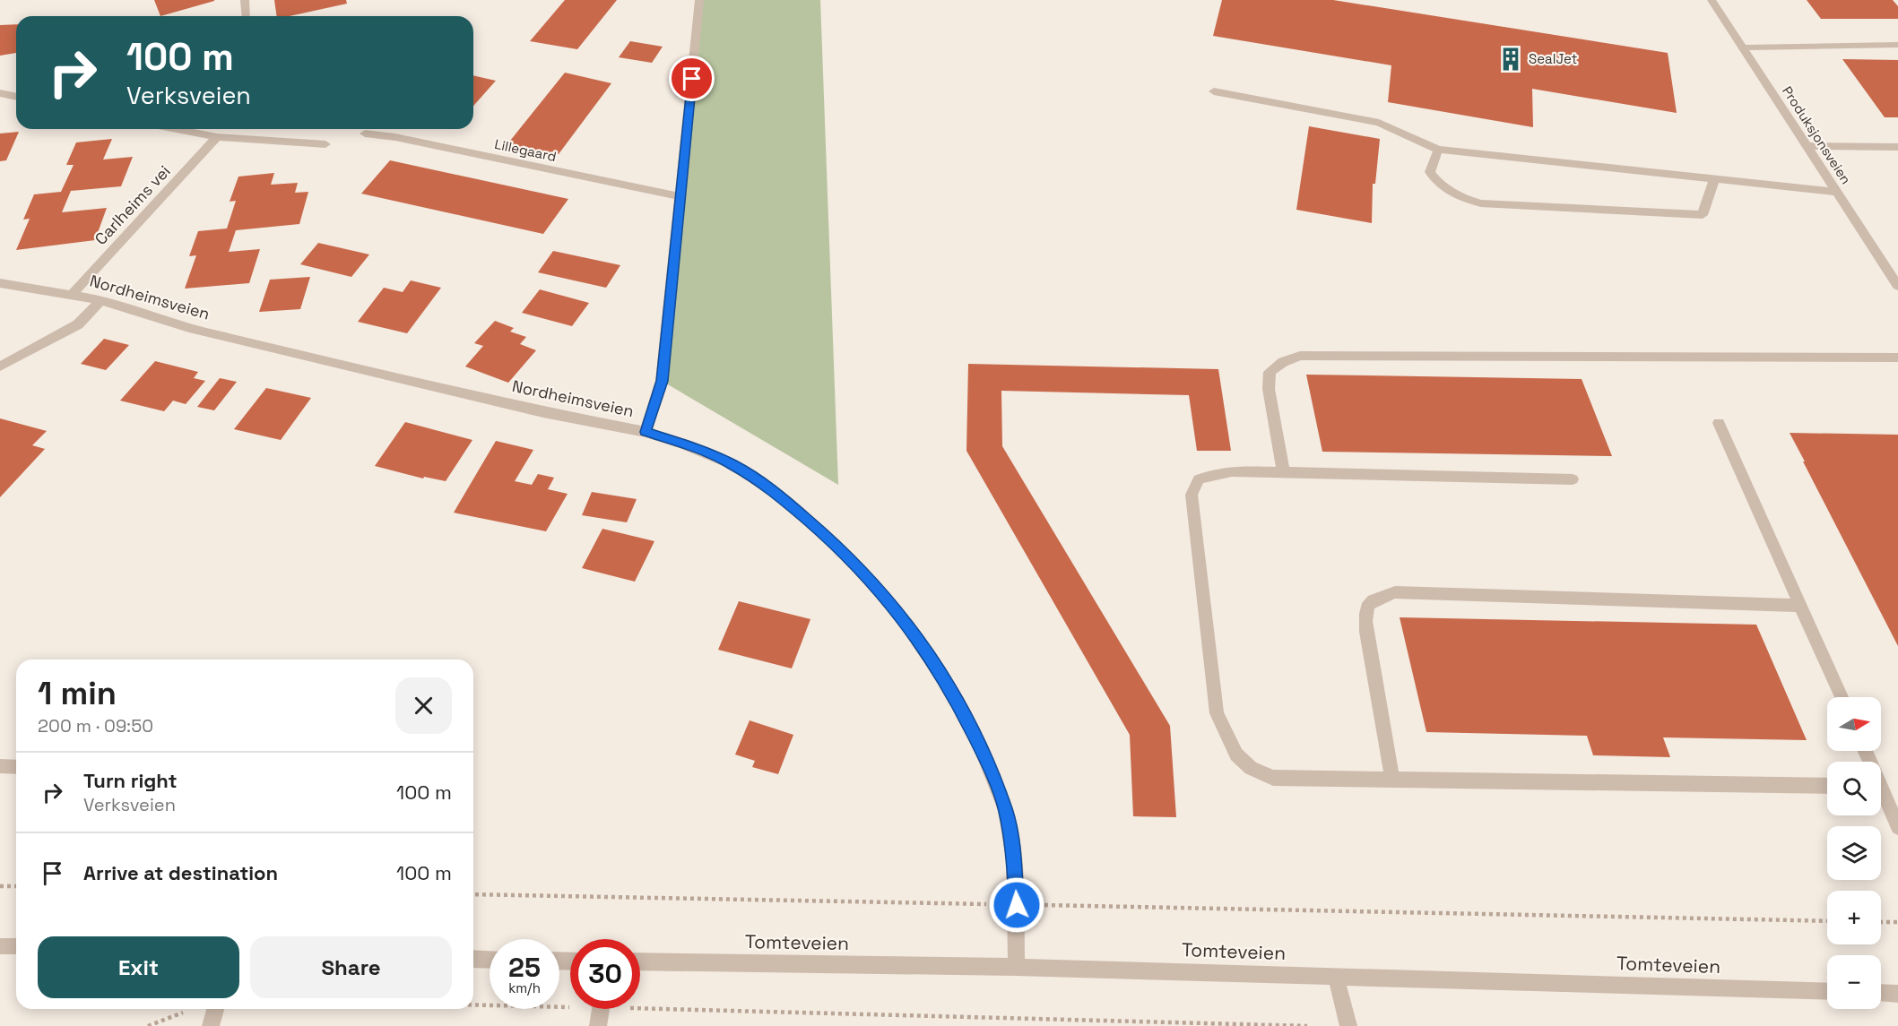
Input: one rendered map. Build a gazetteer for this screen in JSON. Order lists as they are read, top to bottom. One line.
{"streets":{"street":["Produksjonsveien","Lillegaard","Carlheims vei","Nordheimsveien","Tomteveien"]},"crossings":[["Carlheims vei","Nordheimsveien"],["Nordheimsveien","Tomteveien"]],"places":{"building":["SealJet"]},"north":"right","page":{"turn":["100 m","Verksveien"],"heading":["1 min","200 m · 09:50"],"map_buttons":["+","−"],"list":[{"name":"Turn right","note":"Verksveien","value":"100 m"},{"name":"Arrive at destination","value":"100 m"}],"buttons":["Exit","Share"],"speed":"25 km/h","limit":"30"}}
